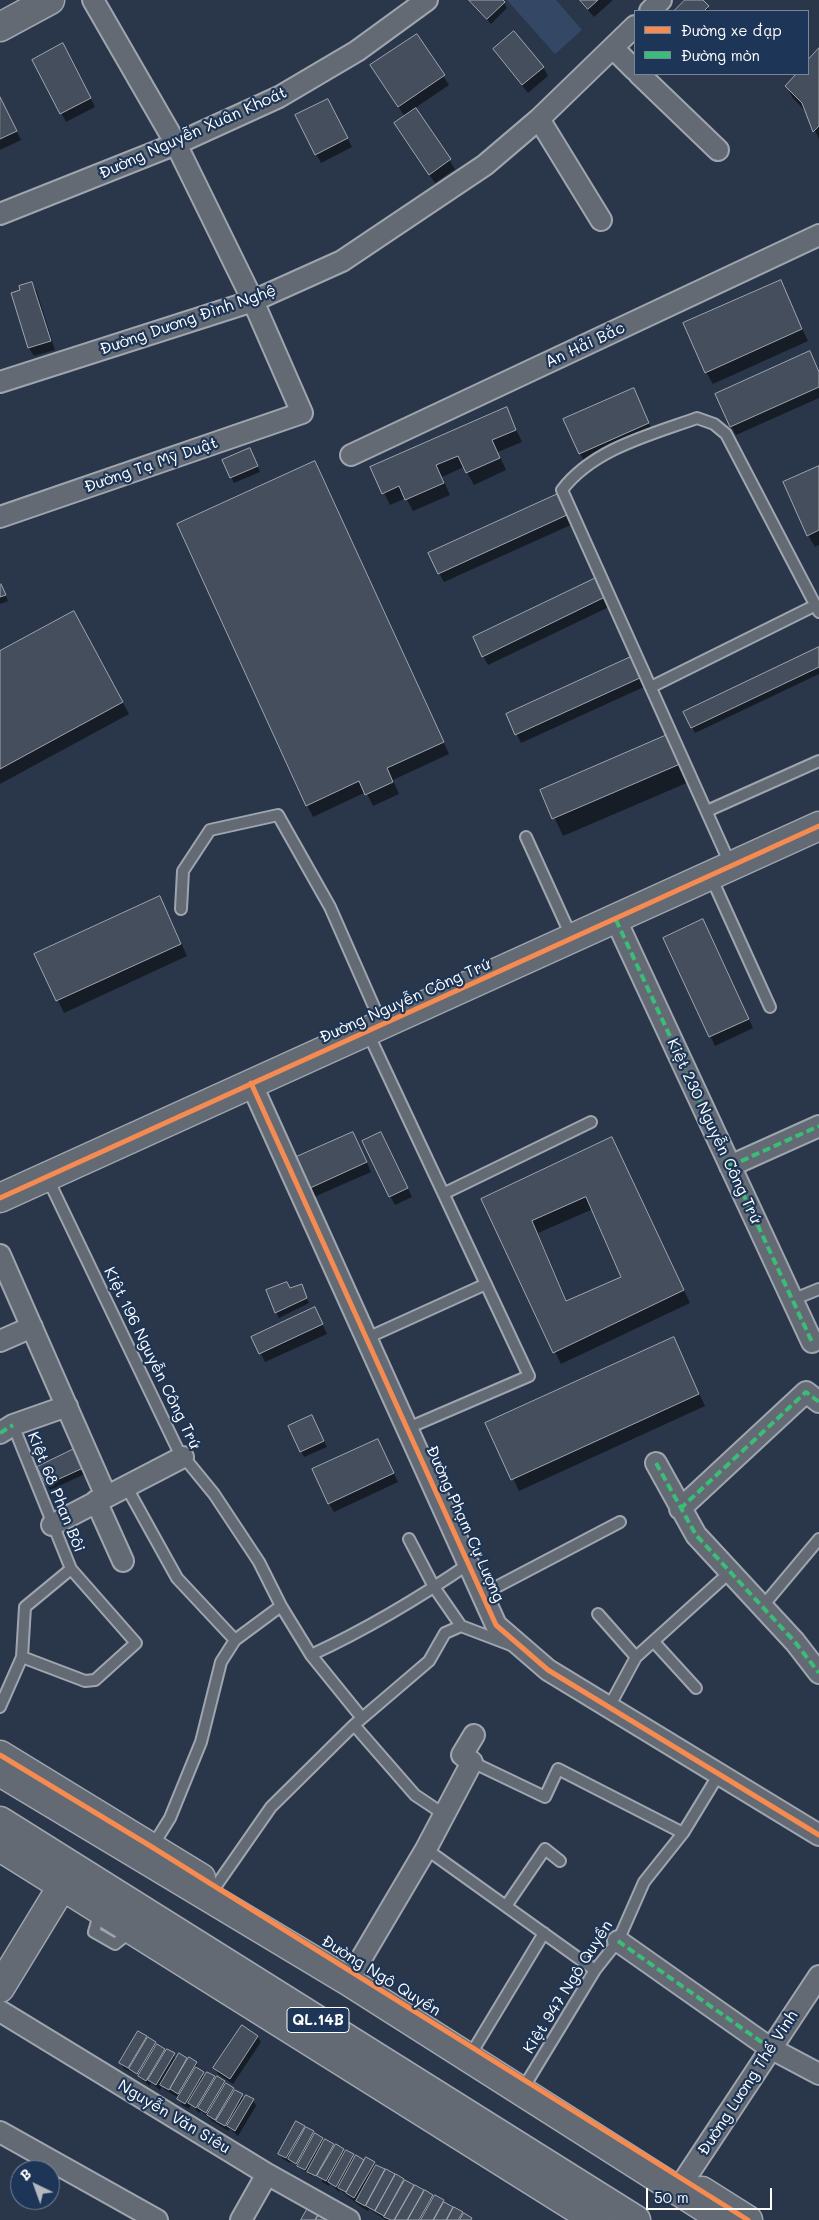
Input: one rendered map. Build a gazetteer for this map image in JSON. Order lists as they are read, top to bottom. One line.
{"streets":{"main road":["Đường Nguyễn Công Trứ","Đường Ngô Quyền","QL.14B"],"street":["Đường Nguyễn Xuân Khoát","Đường Dương Đình Nghệ","An Hải Bắc","Đường Tạ Mỹ Duật","Kiệt 230 Nguyễn Công Trứ","Đường Phạm Cự Lượng","Đường Lương Thế Vinh","Nguyễn Văn Siêu"],"lane":["Kiệt 196 Nguyễn Công Trứ","Kiệt 68 Phan Bôi","Kiệt 947 Ngô Quyền"]},"crossings":[["Đường Dương Đình Nghệ","Đường Tạ Mỹ Duật"],["Đường Nguyễn Công Trứ","Kiệt 230 Nguyễn Công Trứ"],["Đường Nguyễn Công Trứ","Kiệt 196 Nguyễn Công Trứ"],["Đường Nguyễn Công Trứ","Đường Phạm Cự Lượng"],["Đường Phạm Cự Lượng","Kiệt 947 Ngô Quyền"],["Đường Ngô Quyền","Kiệt 947 Ngô Quyền"],["Đường Ngô Quyền","Đường Lương Thế Vinh"]],"legend":["Đường xe đạp","Đường mòn"],"scale_bar":"50 m","north":"top left"}
